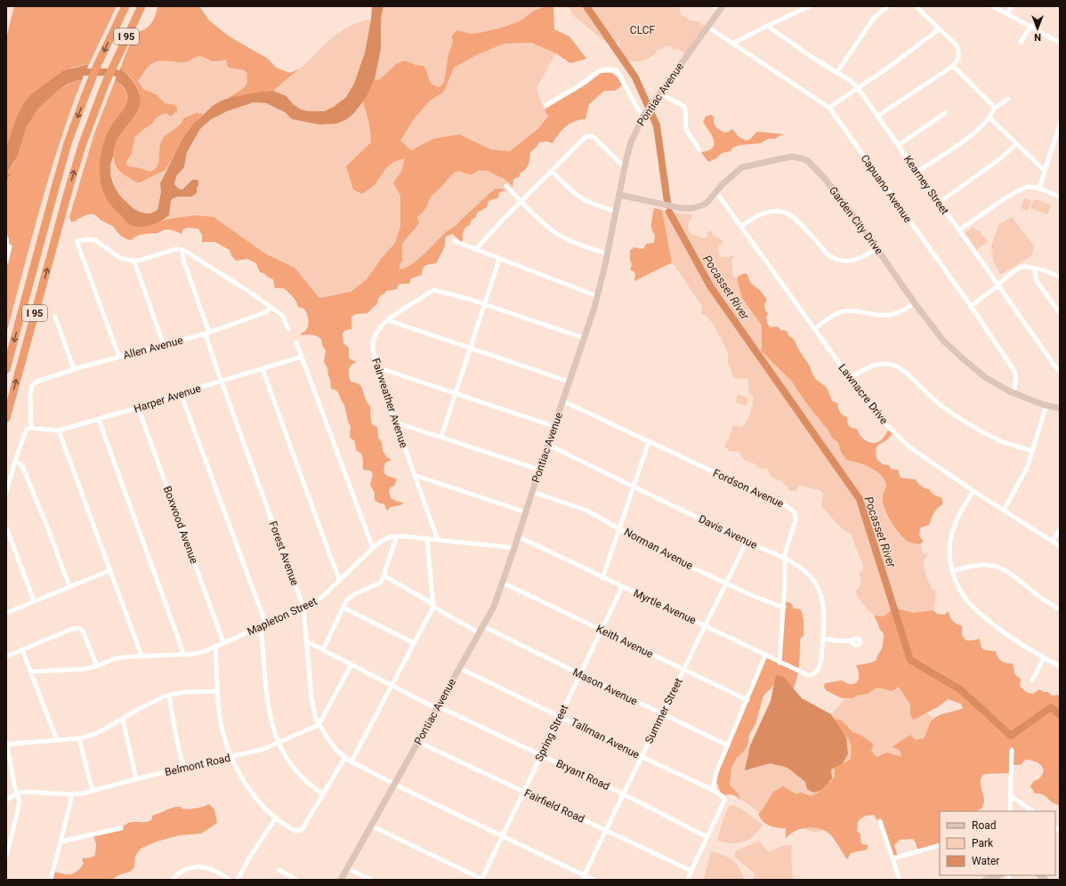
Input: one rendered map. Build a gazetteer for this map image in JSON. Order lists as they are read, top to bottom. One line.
{"streets":{"highway":["I 95"],"main road":["Pontiac Avenue","Garden City Drive"],"street":["Kearney Street","Capuano Avenue","Allen Avenue","Lawnacre Drive","Harper Avenue","Fairweather Avenue","Fordson Avenue","Boxwood Avenue","Davis Avenue","Norman Avenue","Forest Avenue","Myrtle Avenue","Mapleton Street","Keith Avenue","Mason Avenue","Summer Street","Spring Street","Tallman Avenue","Belmont Road","Bryant Road","Fairfield Road"]},"crossings":[["Pontiac Avenue","Capuano Avenue"],["Pontiac Avenue","Garden City Drive"],["Pontiac Avenue","Fordson Avenue"],["Pontiac Avenue","Davis Avenue"],["Pontiac Avenue","Norman Avenue"],["Pontiac Avenue","Forest Avenue"],["Pontiac Avenue","Myrtle Avenue"],["Pontiac Avenue","Mapleton Street"],["Pontiac Avenue","Keith Avenue"],["Pontiac Avenue","Mason Avenue"],["Pontiac Avenue","Tallman Avenue"],["Pontiac Avenue","Bryant Road"],["Pontiac Avenue","Fairfield Road"],["Capuano Avenue","Garden City Drive"],["Garden City Drive","Lawnacre Drive"],["Allen Avenue","Harper Avenue"],["Allen Avenue","Forest Avenue"],["Harper Avenue","Boxwood Avenue"],["Harper Avenue","Forest Avenue"],["Fairweather Avenue","Mapleton Street"],["Fordson Avenue","Davis Avenue"],["Fordson Avenue","Norman Avenue"],["Fordson Avenue","Myrtle Avenue"],["Boxwood Avenue","Mapleton Street"],["Davis Avenue","Myrtle Avenue"],["Davis Avenue","Summer Street"],["Norman Avenue","Summer Street"],["Forest Avenue","Mapleton Street"],["Forest Avenue","Summer Street"],["Forest Avenue","Spring Street"],["Forest Avenue","Belmont Road"],["Forest Avenue","Bryant Road"],["Myrtle Avenue","Summer Street"],["Myrtle Avenue","Spring Street"],["Keith Avenue","Summer Street"],["Keith Avenue","Spring Street"],["Mason Avenue","Summer Street"],["Mason Avenue","Spring Street"],["Summer Street","Tallman Avenue"],["Summer Street","Bryant Road"],["Summer Street","Fairfield Road"],["Spring Street","Tallman Avenue"],["Spring Street","Bryant Road"],["Spring Street","Fairfield Road"]],"water":["Pocasset River"],"parks":["CLCF"],"legend":["Road","Park","Water"],"north":"bottom"}
